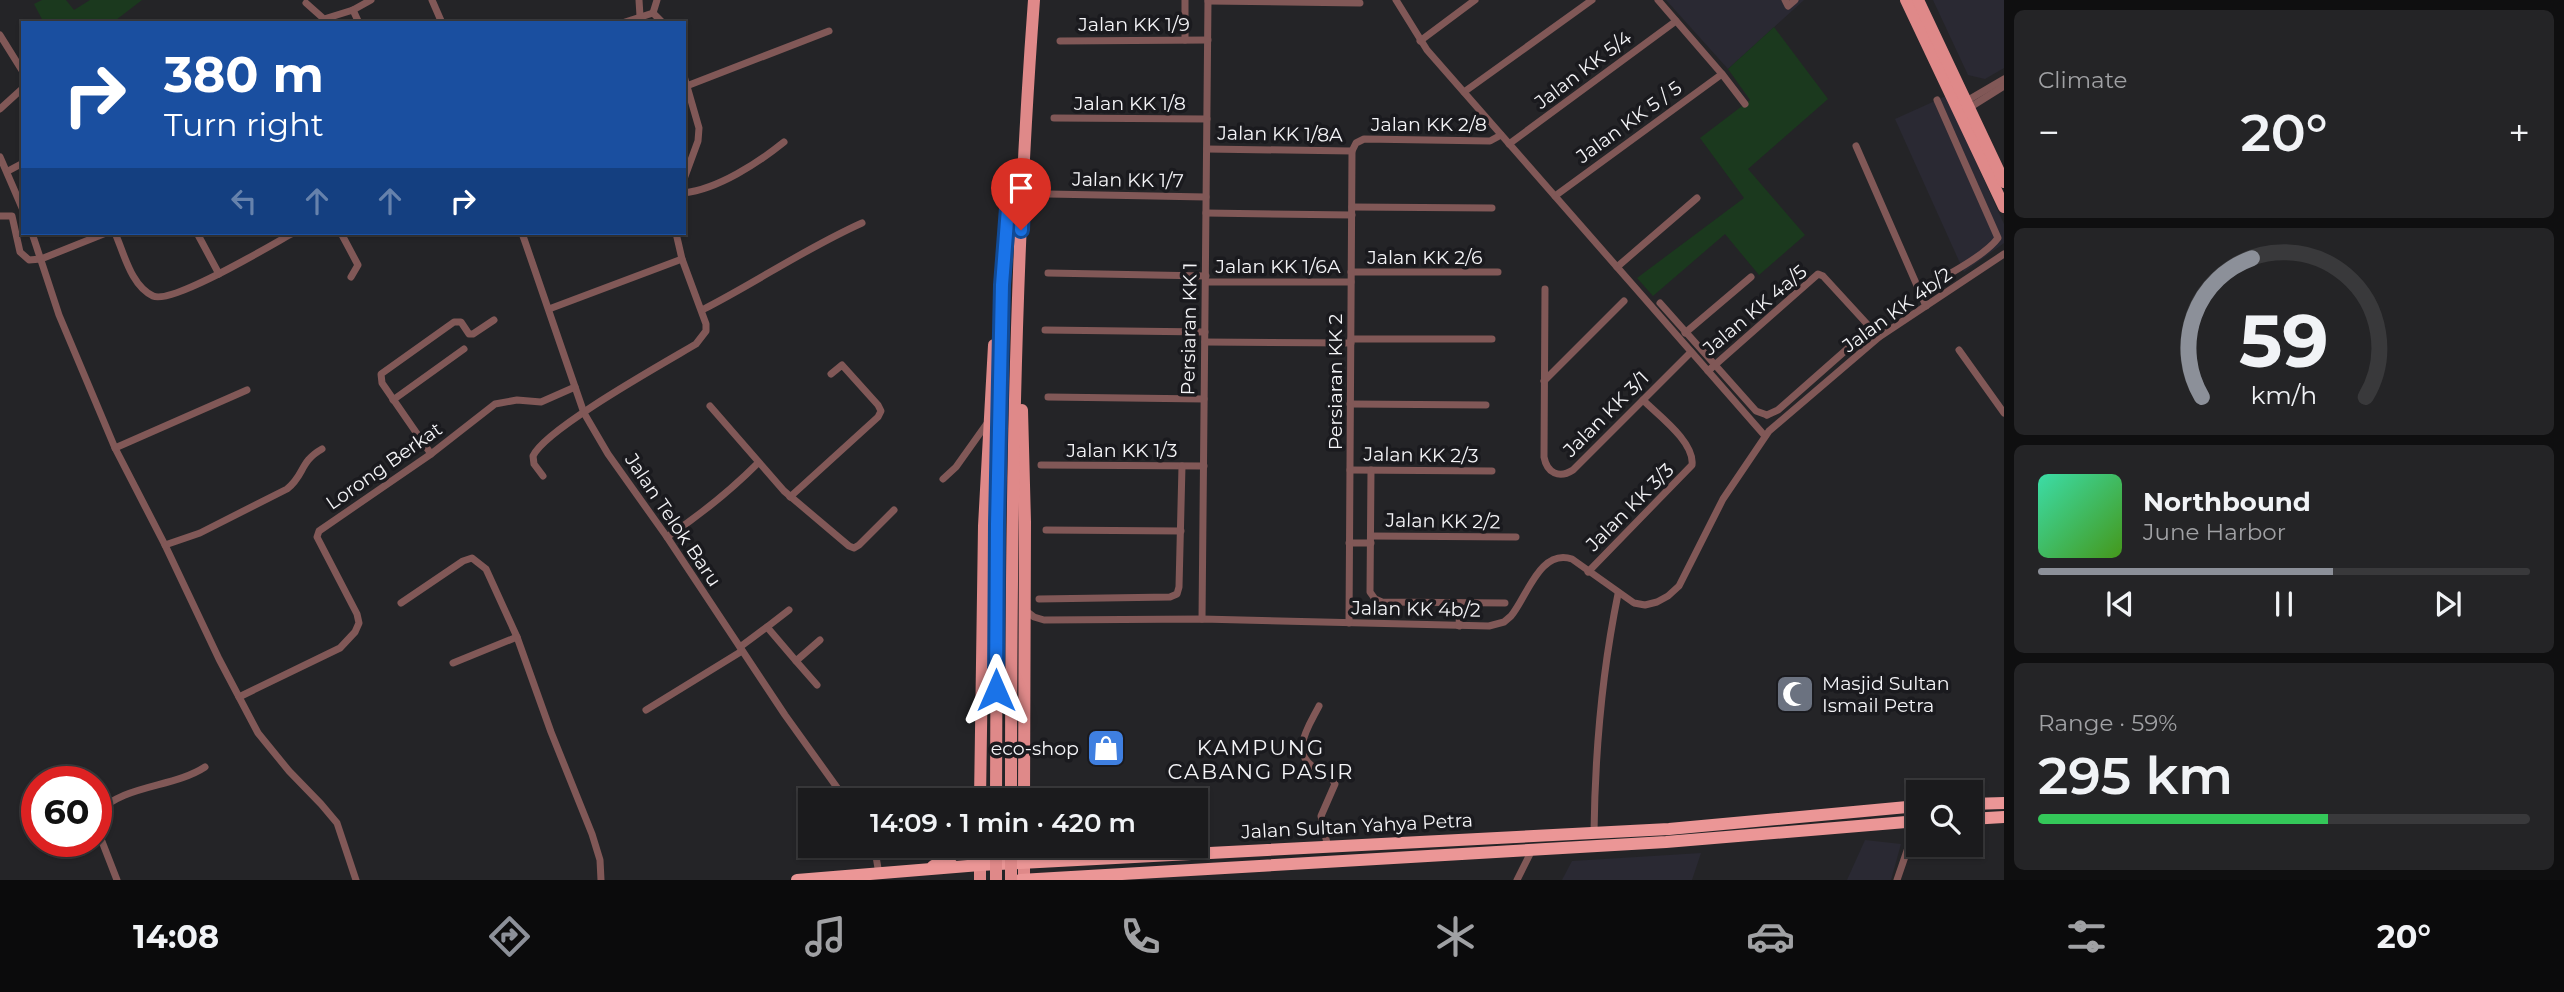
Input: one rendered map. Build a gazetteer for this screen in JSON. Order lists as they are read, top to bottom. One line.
{"streets":{"highway":["Jalan Sultan Yahya Petra"],"street":["Jalan KK 1/9","Jalan KK 5/4","Jalan KK 1/8","Jalan KK 5 / 5","Jalan KK 2/8","Jalan KK 1/8A","Jalan KK 1/7","Jalan KK 2/6","Jalan KK 1/6A","Jalan KK 4a/5","Jalan KK 4b/2","Persiaran KK 1","Persiaran KK 2","Jalan KK 3/1","Jalan KK 1/3","Jalan KK 2/3","Lorong Berkat","Jalan KK 3/3","Jalan Telok Baru","Jalan KK 2/2"]},"crossings":[["Jalan KK 1/9","Persiaran KK 1"],["Jalan KK 1/8","Persiaran KK 1"],["Jalan KK 2/8","Jalan KK 1/8A"],["Jalan KK 2/8","Persiaran KK 2"],["Jalan KK 1/8A","Persiaran KK 1"],["Jalan KK 1/8A","Persiaran KK 2"],["Jalan KK 1/7","Persiaran KK 1"],["Jalan KK 2/6","Persiaran KK 2"],["Jalan KK 1/6A","Persiaran KK 1"],["Jalan KK 1/6A","Persiaran KK 2"],["Jalan KK 4a/5","Jalan KK 4b/2"],["Jalan KK 4b/2","Persiaran KK 1"],["Jalan KK 4b/2","Persiaran KK 2"],["Jalan KK 4b/2","Jalan KK 3/3"],["Persiaran KK 1","Jalan KK 1/3"],["Persiaran KK 2","Jalan KK 2/3"],["Persiaran KK 2","Jalan KK 2/2"],["Jalan KK 3/1","Jalan KK 3/3"],["Lorong Berkat","Jalan Telok Baru"]],"districts":["KAMPUNG CABANG PASIR"],"places":{"mosque":["Masjid Sultan Ismail Petra"],"shop":["eco-shop"]},"page":{"tile":["Climate",["Range · 59%","295 km"]],"turn":["380 m","Turn right"],"heat":["−","20°","+"],"song":["Northbound","June Harbor"],"limit":"60","trip":"14:09 · 1 min · 420 m","tabs":["14:08","20°"],"gauge":["59","km/h"]}}
